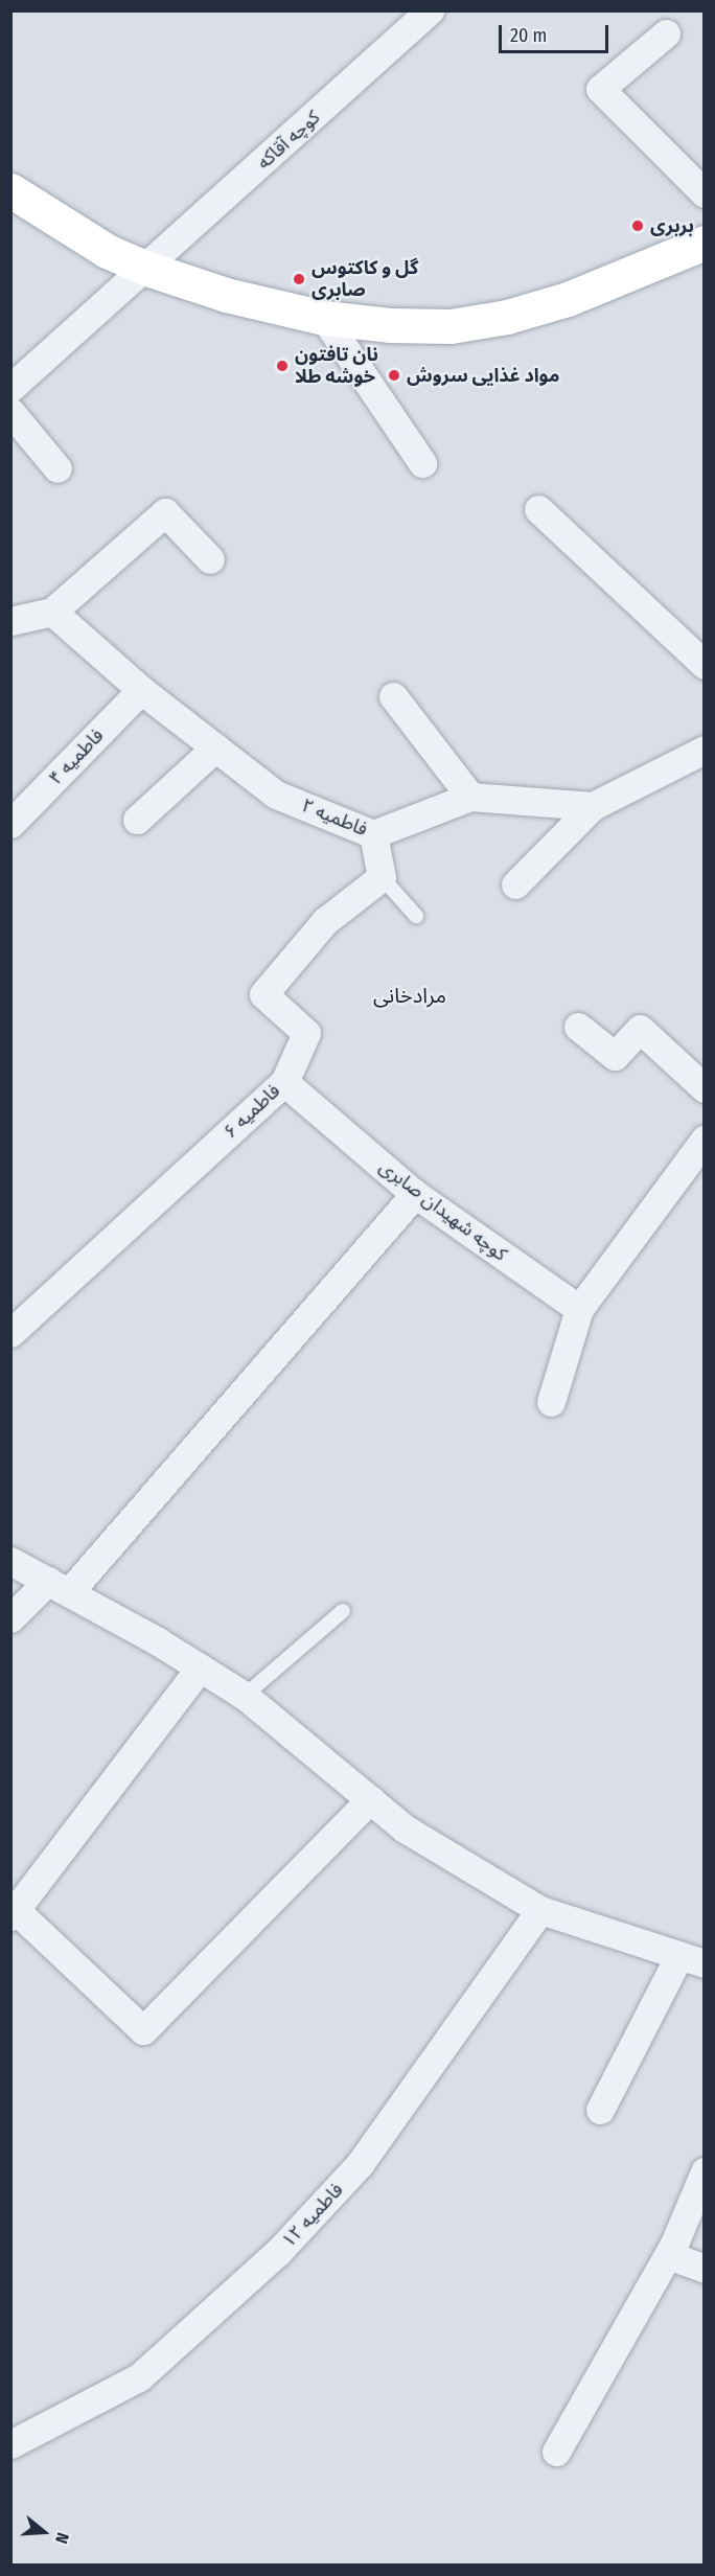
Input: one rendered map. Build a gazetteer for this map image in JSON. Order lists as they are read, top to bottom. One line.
{"streets":{"street":["کوچه آقاکه","فاطمیه ۴","فاطمیه ۲","فاطمیه ۶","کوچه شهیدان صابری","فاطمیه ۱۲"]},"crossings":[["فاطمیه ۴","فاطمیه ۲"],["فاطمیه ۶","کوچه شهیدان صابری"]],"districts":["مرادخانی"],"places":["بربری","گل و کاکتوس صابری","نان تافتون خوشه طلا","مواد غذایی سروش"],"scale_bar":"20 m","north":"right"}
